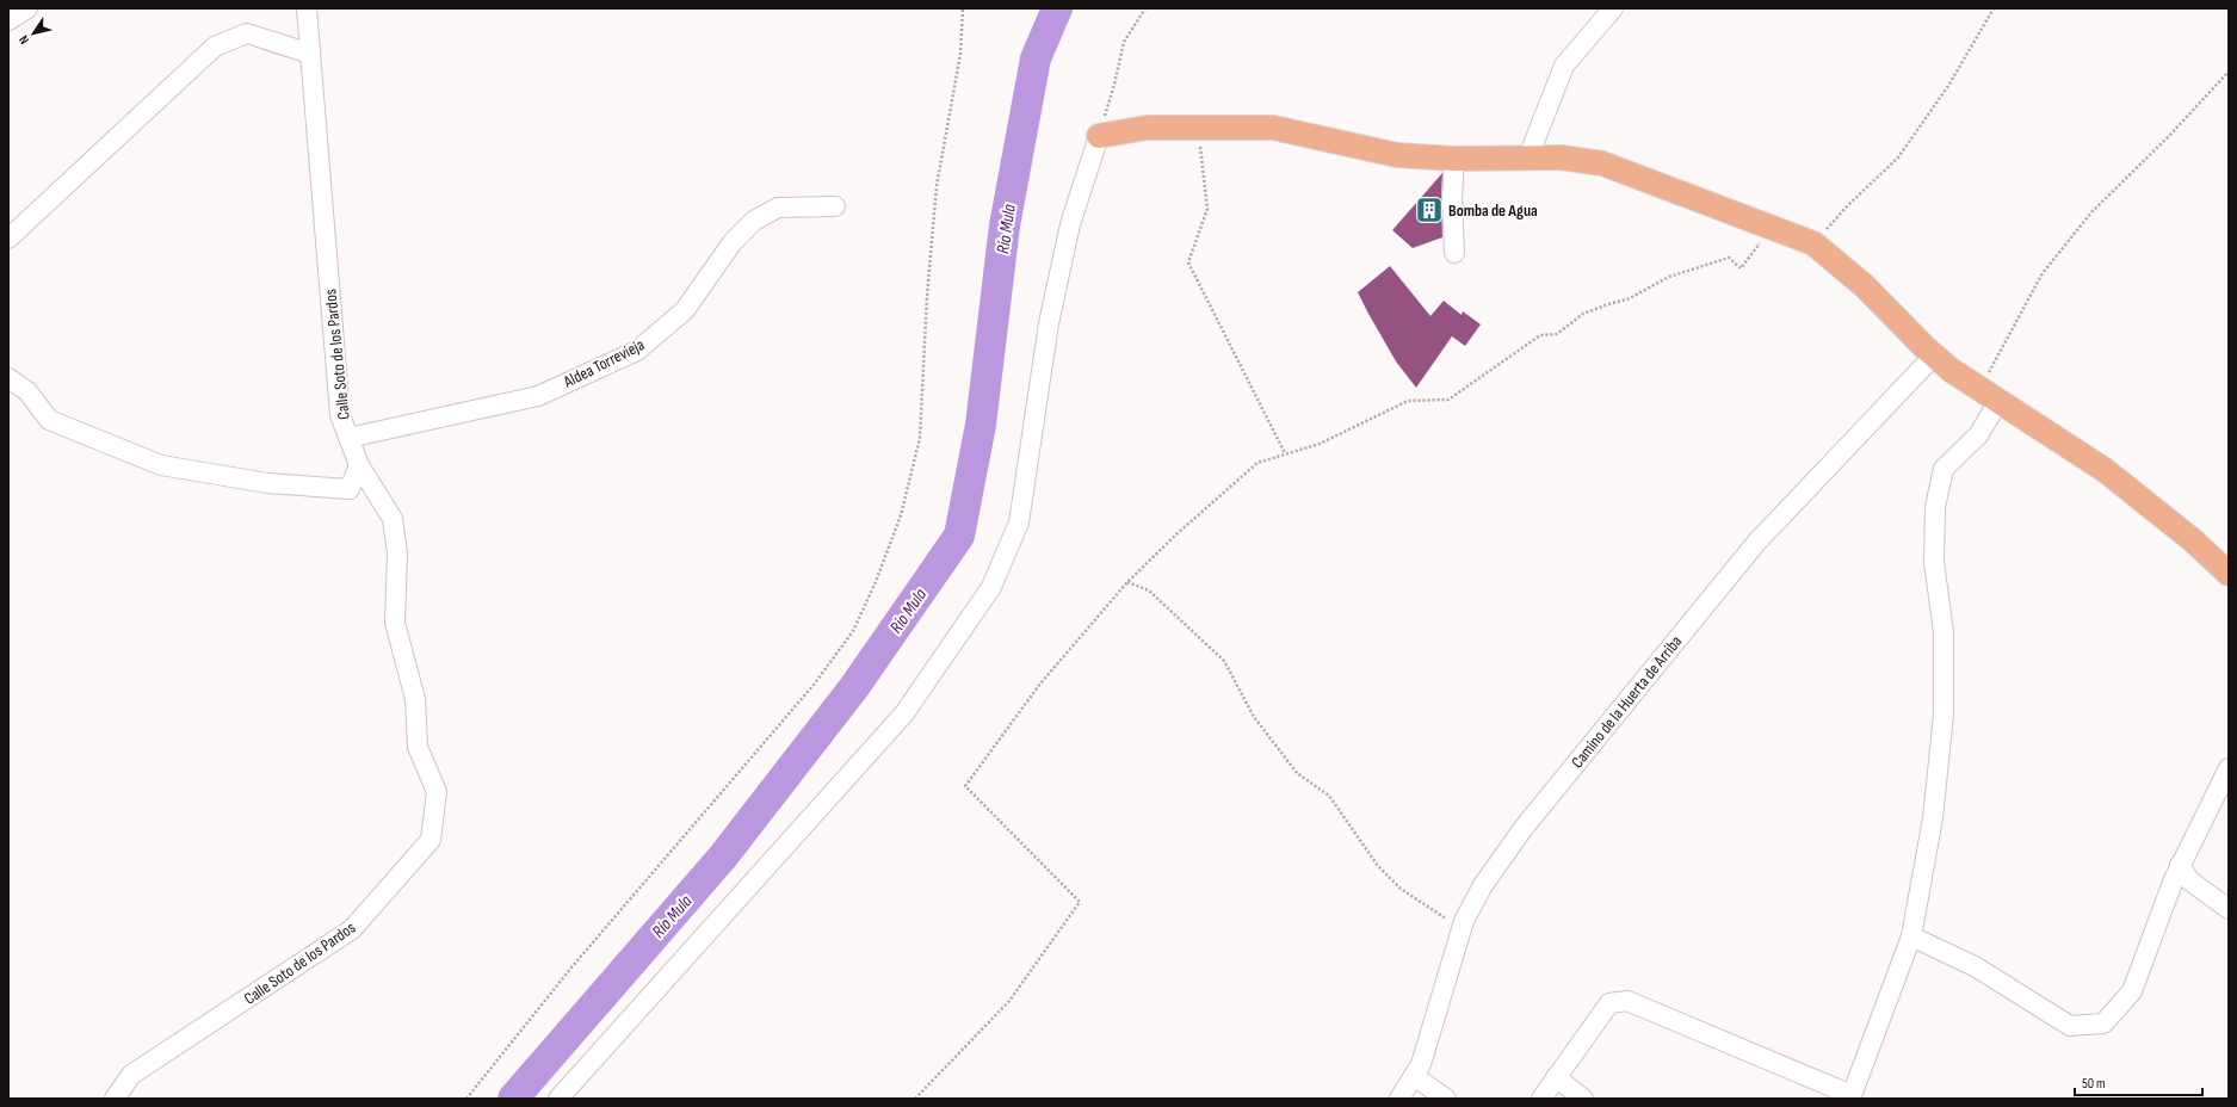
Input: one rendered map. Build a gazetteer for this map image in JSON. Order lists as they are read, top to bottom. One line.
{"streets":{"street":["Calle Soto de los Pardos","Aldea Torrevieja","Camino de la Huerta de Arriba"]},"crossings":[["Calle Soto de los Pardos","Aldea Torrevieja"]],"water":["Río Mula"],"places":{"building":["Bomba de Agua"]},"scale_bar":"50 m","north":"bottom left"}
